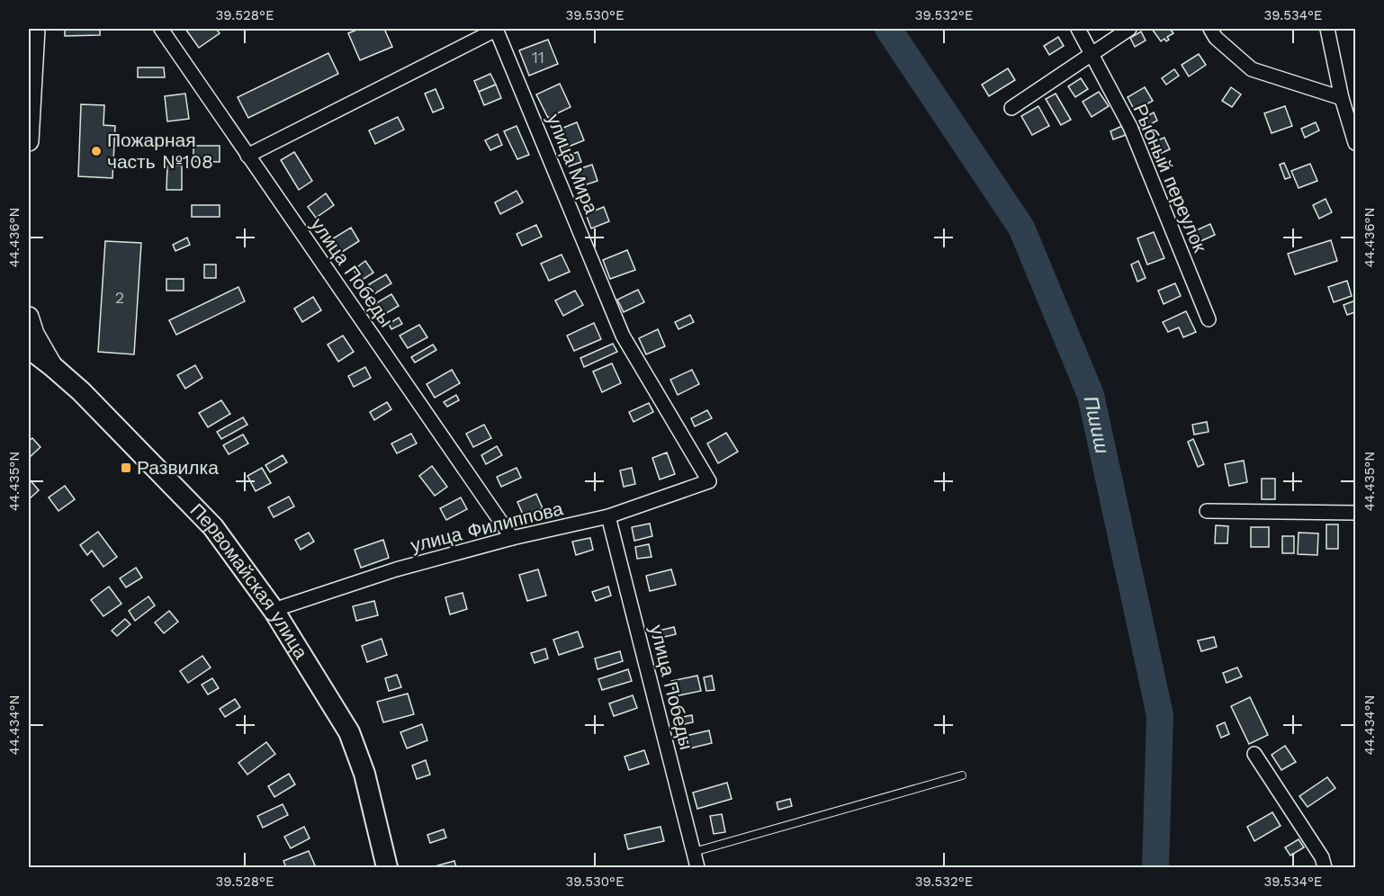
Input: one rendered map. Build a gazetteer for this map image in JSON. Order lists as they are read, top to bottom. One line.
{"streets":{"main road":["Первомайская улица"],"street":["улица Мира","Рыбный переулок","улица Победы","улица Филиппова"]},"crossings":[["улица Мира","улица Победы"],["улица Мира","улица Филиппова"],["улица Победы","улица Филиппова"],["улица Филиппова","Первомайская улица"]],"water":["Пшиш"],"places":{"other":["Пожарная часть №108"],"transit":["Развилка"]},"house_numbers":["11","2"],"coordinates":["39.528°E","39.530°E","39.532°E","39.534°E","44.436°N","44.435°N","44.434°N"]}
